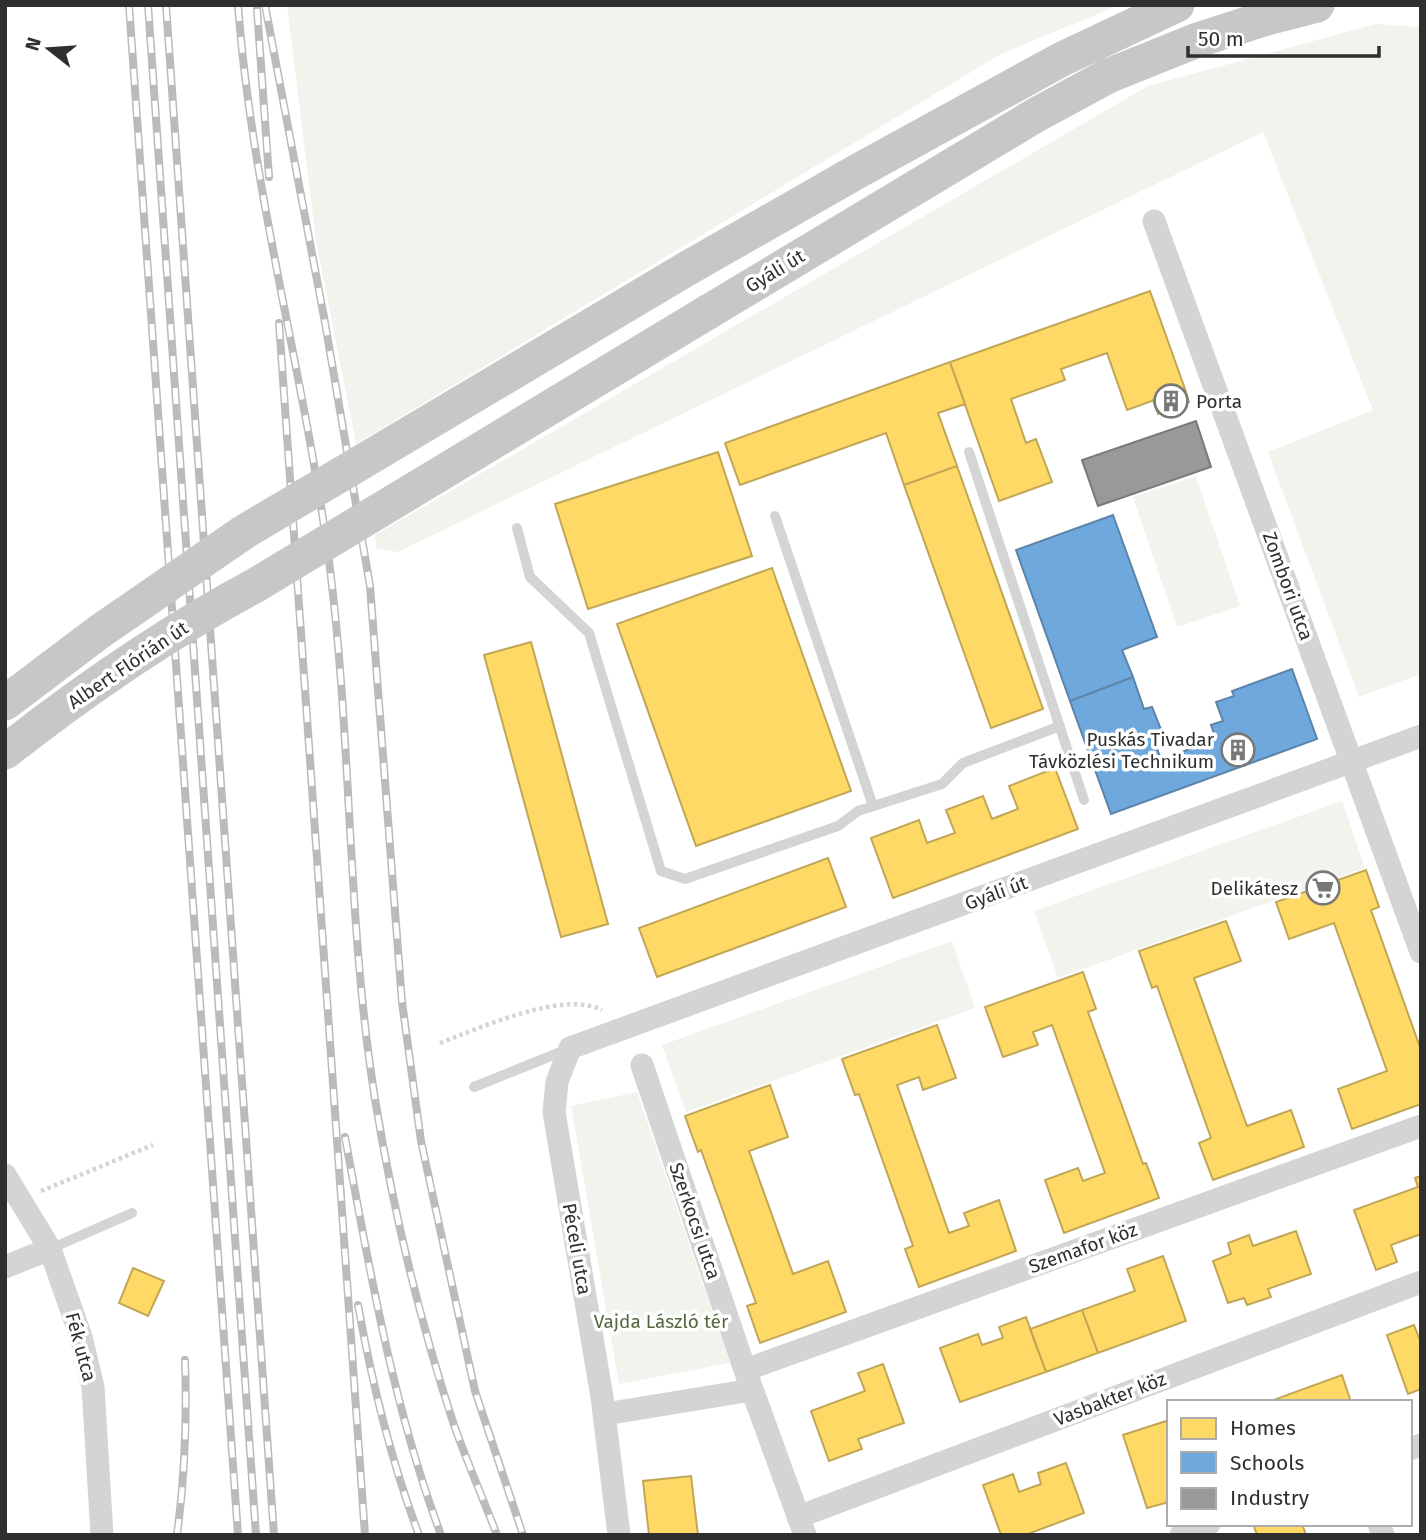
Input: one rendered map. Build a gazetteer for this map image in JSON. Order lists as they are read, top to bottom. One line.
{"streets":{"main road":["Gyáli út","Albert Flórián út"],"street":["Zombori utca","Szerkocsi utca","Szemafor köz","Péceli utca","Fék utca","Vasbakter köz"]},"crossings":[["Gyáli út","Zombori utca"],["Gyáli út","Albert Flórián út"],["Gyáli út","Péceli utca"],["Szerkocsi utca","Szemafor köz"],["Szerkocsi utca","Vasbakter köz"],["Szemafor köz","Péceli utca"]],"parks":["Vajda László tér"],"places":{"building":["Porta","Puskás Tivadar Távközlési Technikum"],"supermarket":["Delikátesz"]},"legend":["Homes","Schools","Industry"],"scale_bar":"50 m","north":"left"}
